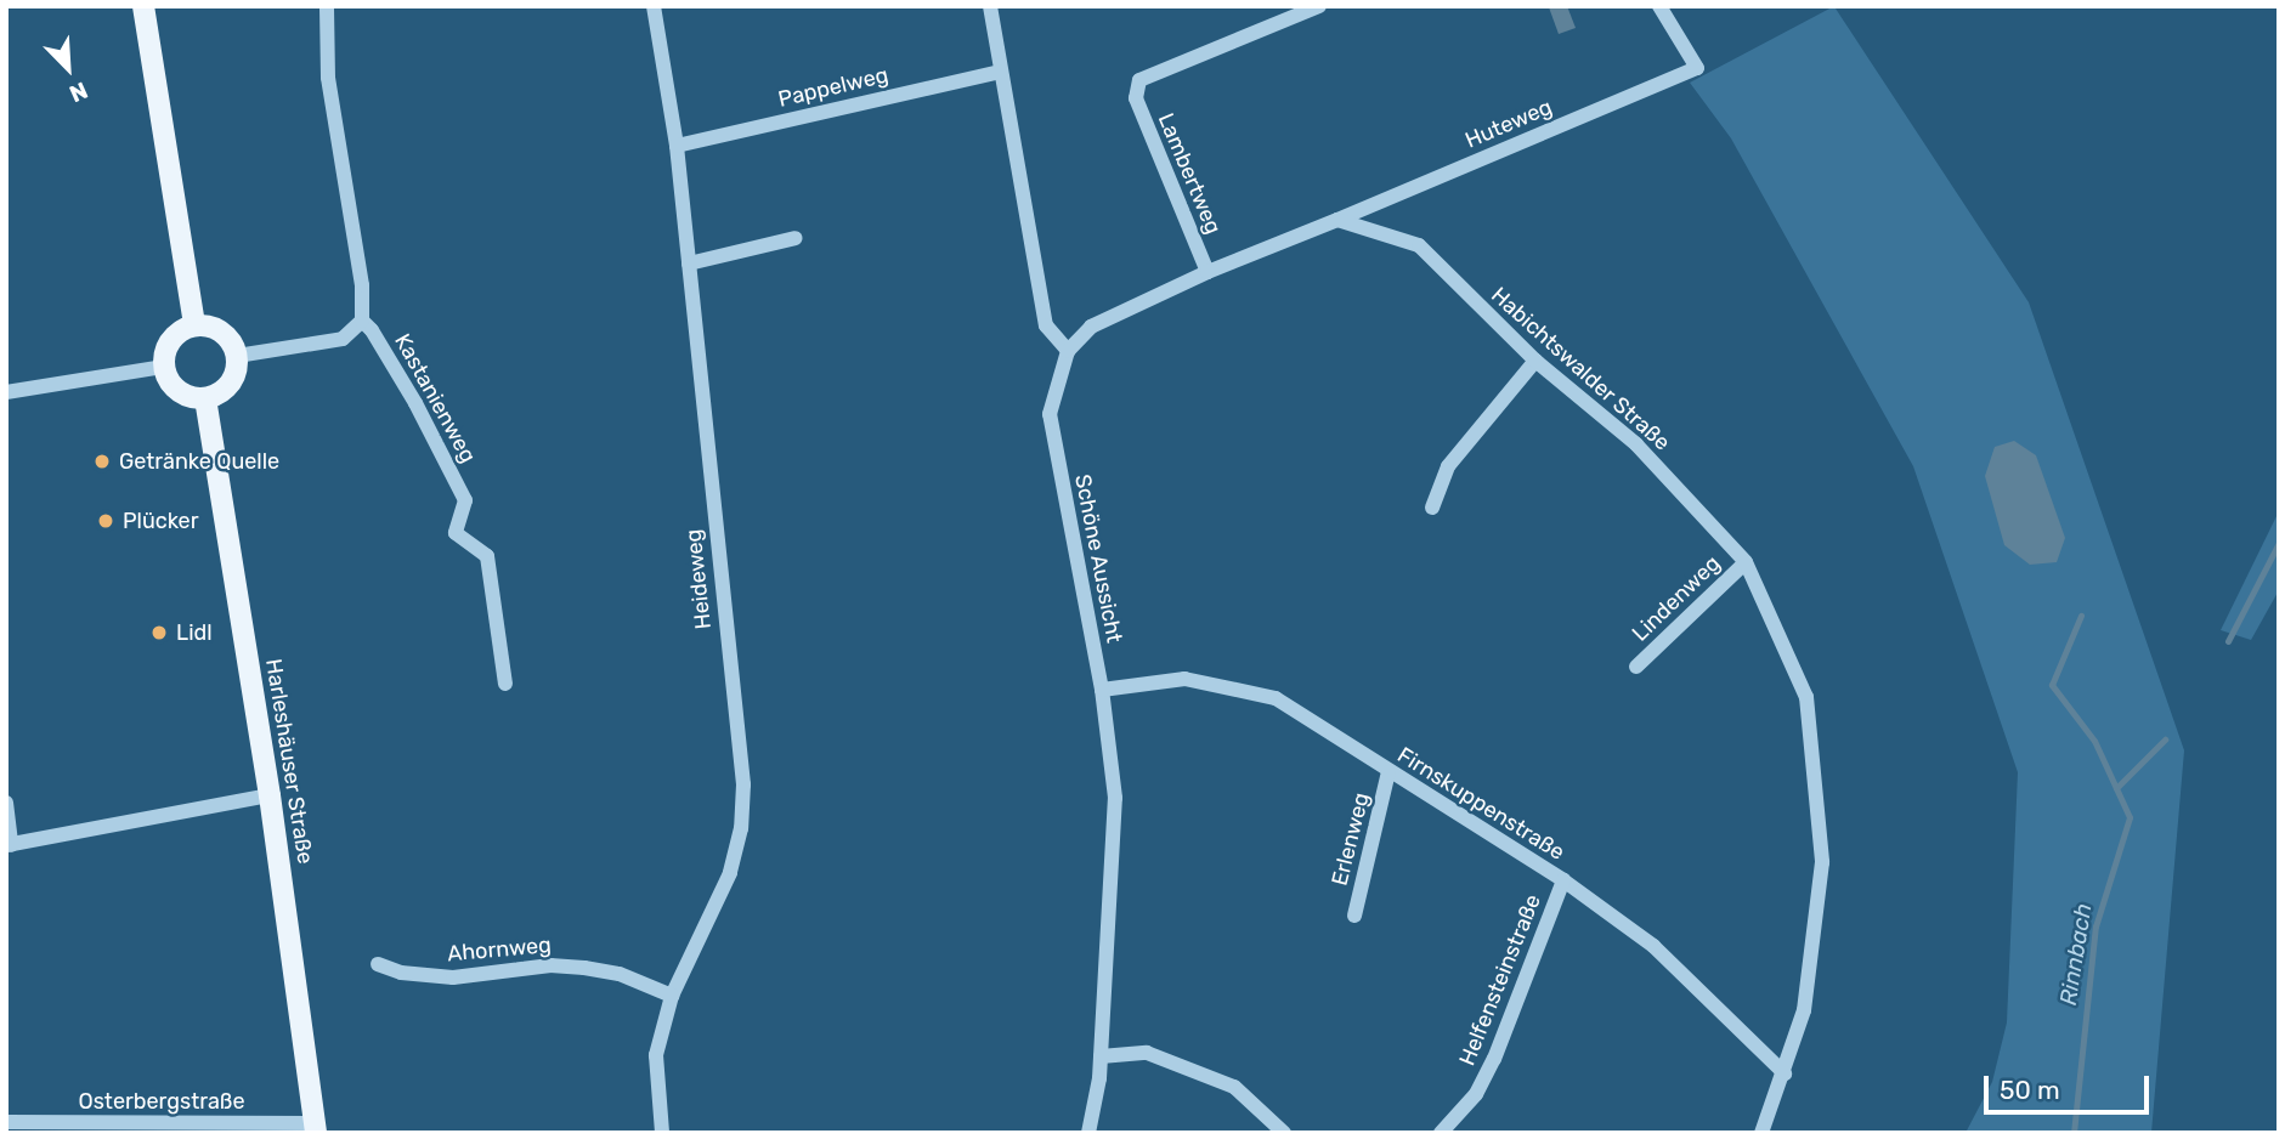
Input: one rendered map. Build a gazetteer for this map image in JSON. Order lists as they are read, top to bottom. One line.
{"streets":{"main road":["Harleshäuser Straße"],"street":["Pappelweg","Huteweg","Lambertweg","Habichtswalder Straße","Kastanienweg","Schöne Aussicht","Heideweg","Lindenweg","Firnskuppenstraße","Erlenweg","Ahornweg","Helfensteinstraße","Osterbergstraße"]},"crossings":[["Pappelweg","Heideweg"],["Huteweg","Habichtswalder Straße"],["Habichtswalder Straße","Lindenweg"],["Habichtswalder Straße","Firnskuppenstraße"],["Schöne Aussicht","Firnskuppenstraße"],["Heideweg","Ahornweg"],["Harleshäuser Straße","Osterbergstraße"],["Firnskuppenstraße","Erlenweg"],["Firnskuppenstraße","Helfensteinstraße"]],"water":["Rinnbach"],"places":["Getränke Quelle","Plücker","Lidl"],"scale_bar":"50 m","north":"bottom right"}
